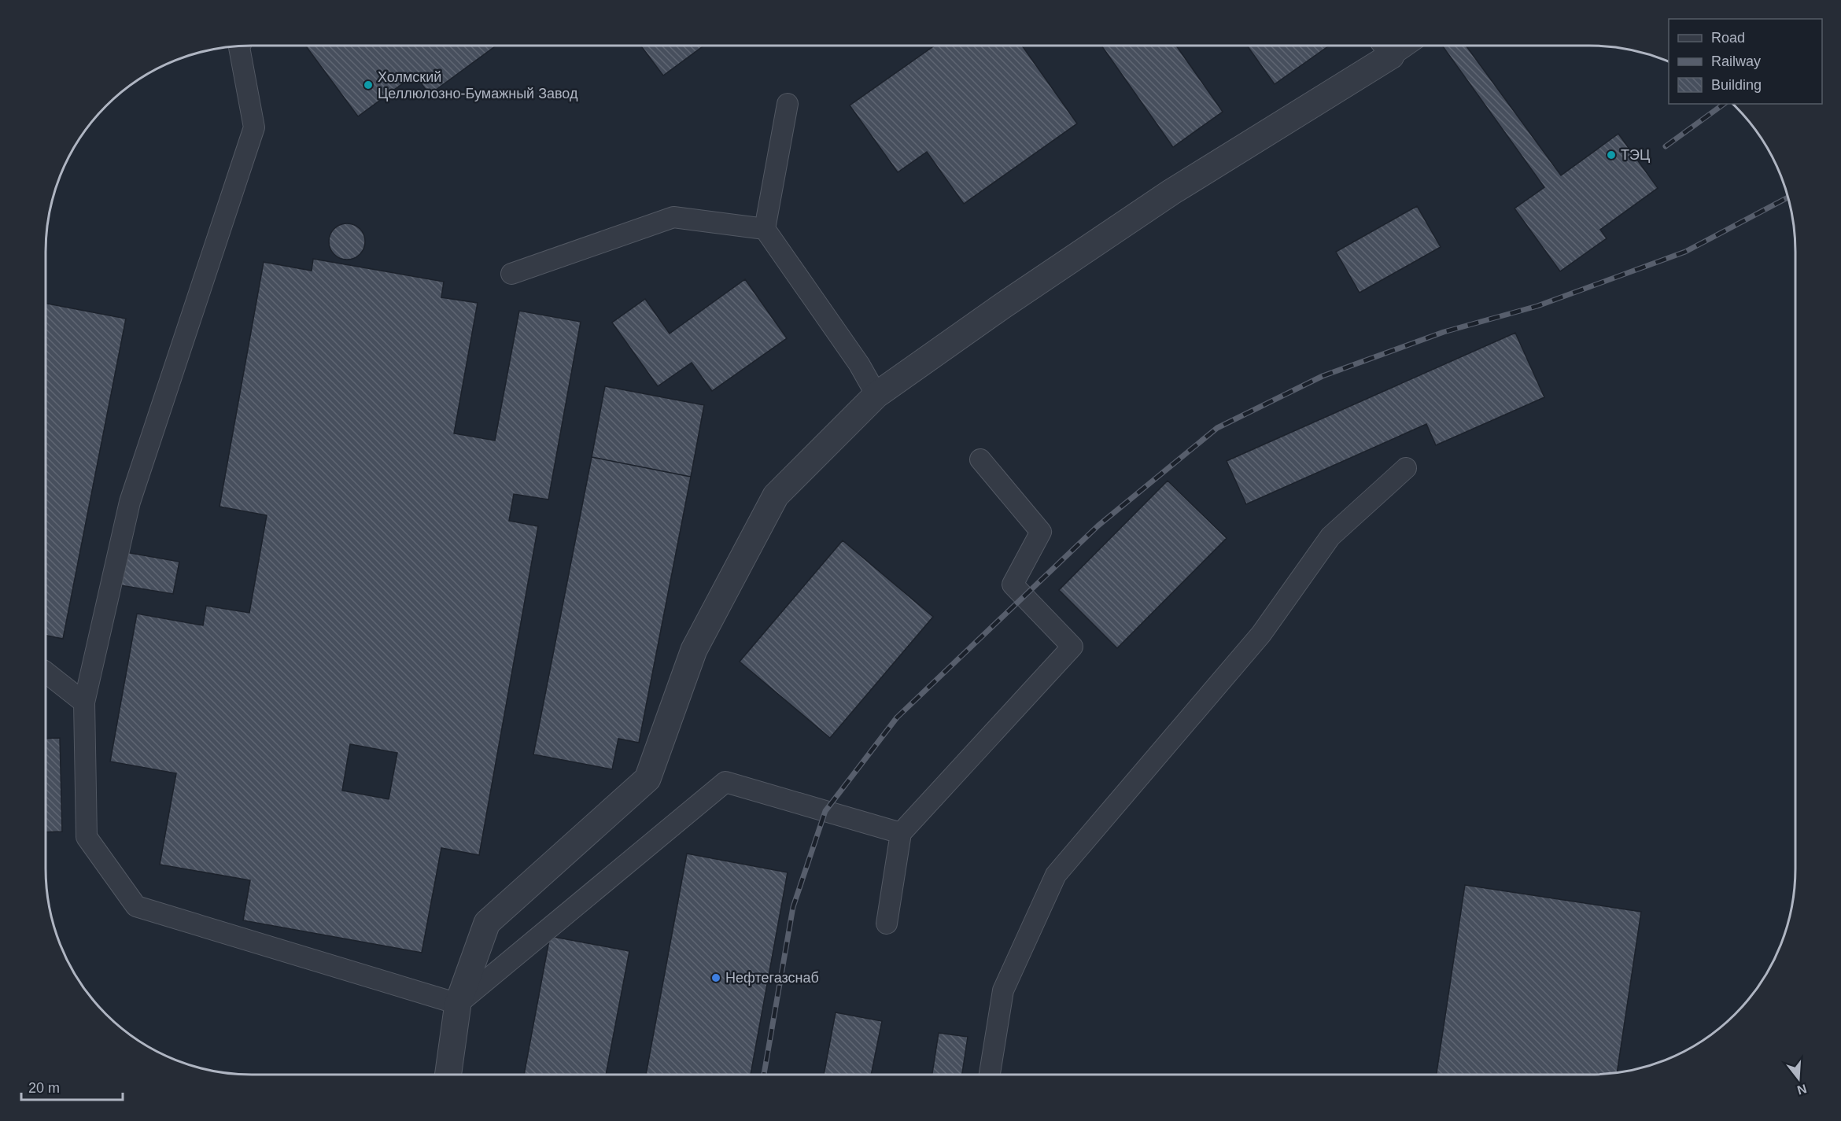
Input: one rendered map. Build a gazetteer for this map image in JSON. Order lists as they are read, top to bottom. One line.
{"places":["Холмский Целлюлозно-Бумажный Завод","ТЭЦ","Нефтегазснаб"],"legend":["Road","Railway","Building"],"scale_bar":"20 m","north":"bottom"}
